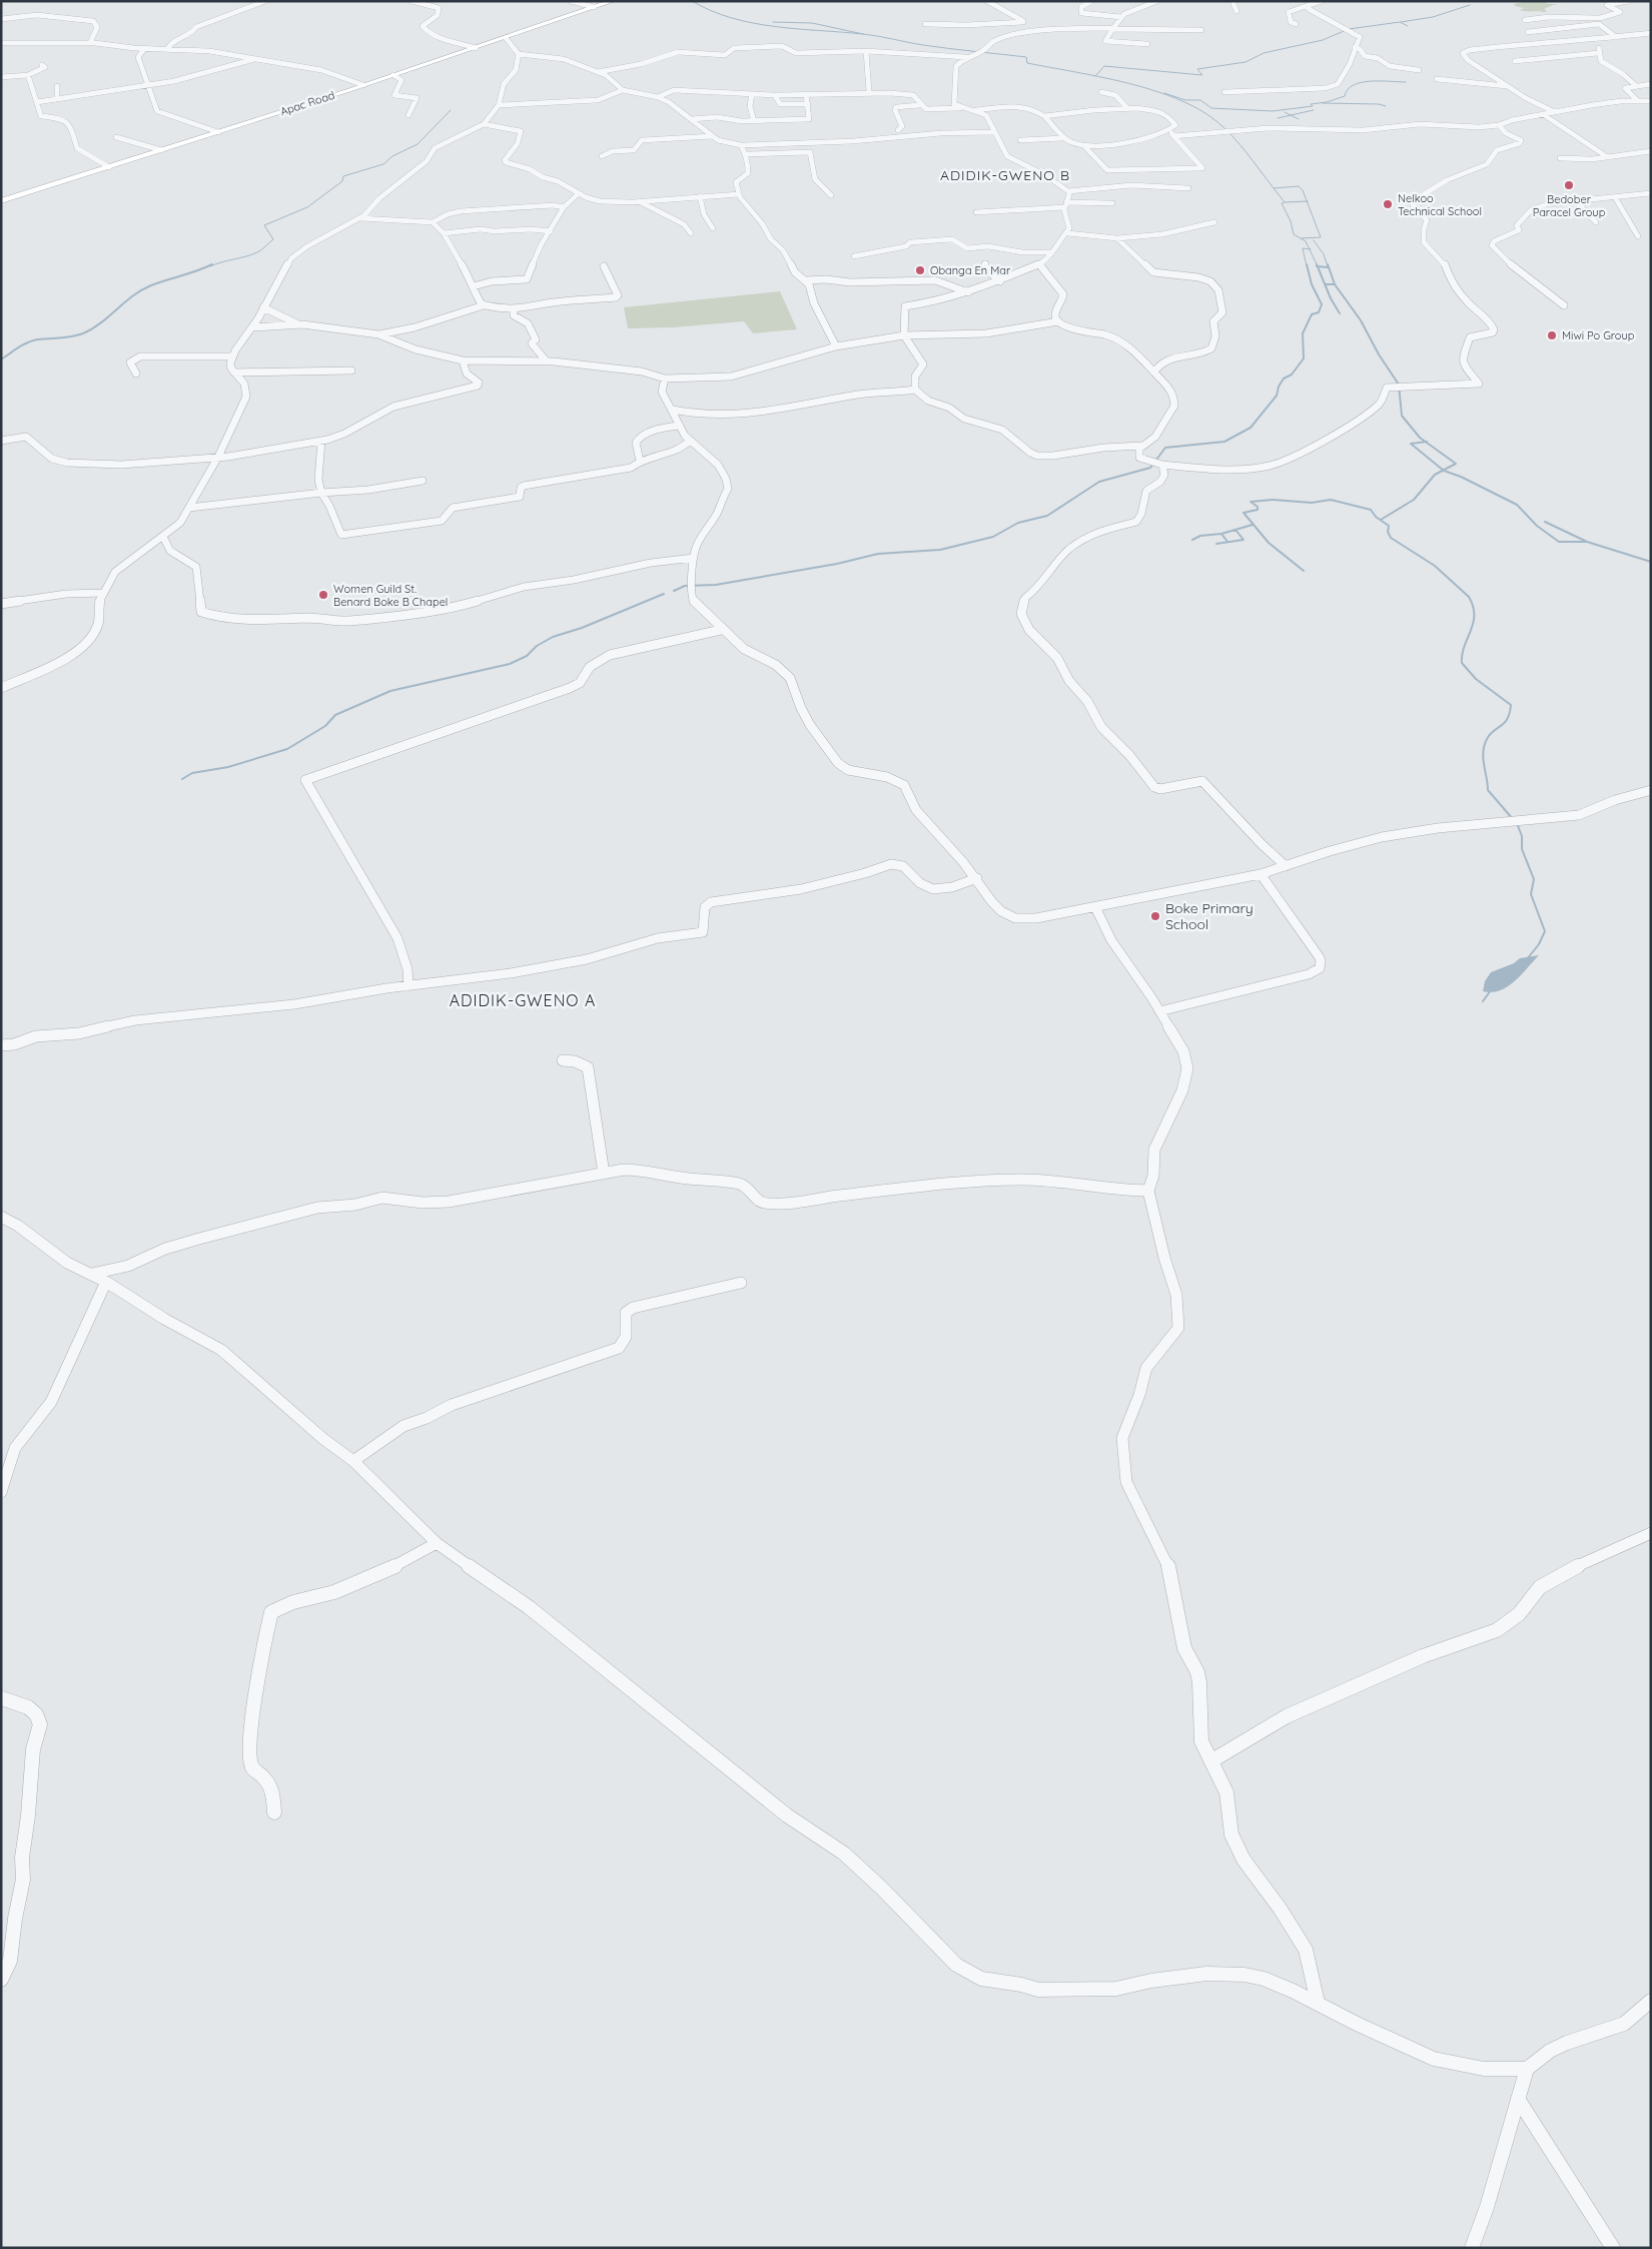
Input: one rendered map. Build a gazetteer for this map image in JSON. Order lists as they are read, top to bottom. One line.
{"streets":{"main road":["Apac Road"]},"districts":["ADIDIK-GWENO B","ADIDIK-GWENO A"],"places":["Bedober Paracel Group","Nelkoo Technical School","Obanga En Mar","Miwi Po Group","Women Guild St. Benard Boke B Chapel","Boke Primary School"]}
